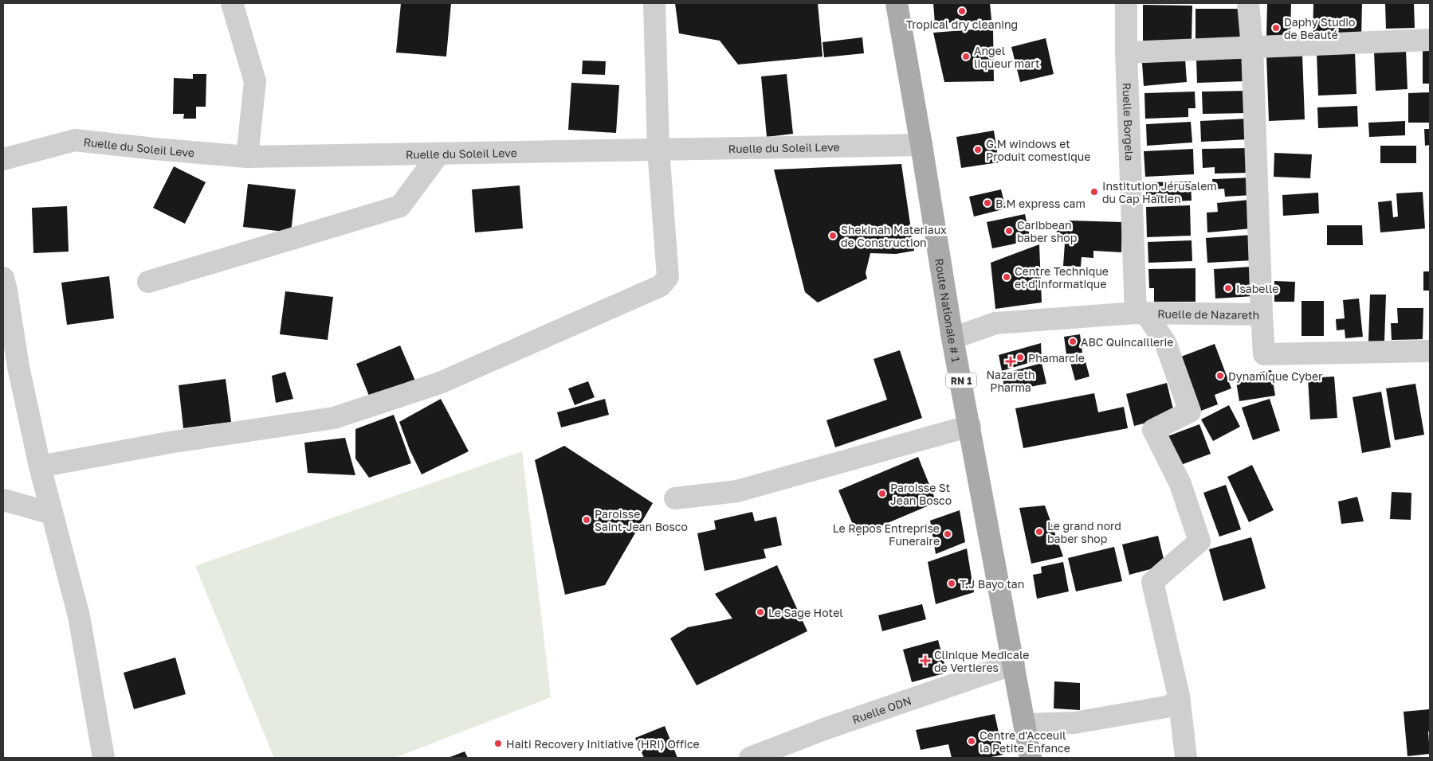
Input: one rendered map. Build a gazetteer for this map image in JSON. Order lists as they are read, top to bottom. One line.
{"streets":{"main road":["Route Nationale # 1","RN 1"],"street":["Ruelle Borgela","Ruelle du Soleil Leve","Ruelle de Nazareth","Ruelle ODN"]},"crossings":[["Ruelle Borgela","Ruelle de Nazareth"],["Ruelle du Soleil Leve","Route Nationale # 1"],["Route Nationale # 1","Ruelle de Nazareth"],["Route Nationale # 1","Ruelle ODN"]],"places":{"other":["Tropical dry cleaning","Daphy Studio de Beauté","Angel liqueur mart","G.M windows et Produit comestique","Institution Jérusalem du Cap Haïtien","B.M express cam","Caribbean baber shop","Shekinah Materiaux de Construction","Centre Technique et d'Informatique","Isabelle","ABC Quincaillerie","Phamarcie","Dynamique Cyber","Paroisse St Jean Bosco","Paroisse Saint-Jean Bosco","Le grand nord baber shop","Le Repos Entreprise Funeraire","T.J Bayo tan","Le Sage Hotel","Centre d'Acceuil la Petite Enfance","Haiti Recovery Initiative (HRI) Office"],"health":["Nazareth Pharma","Clinique Medicale de Vertieres"]}}
